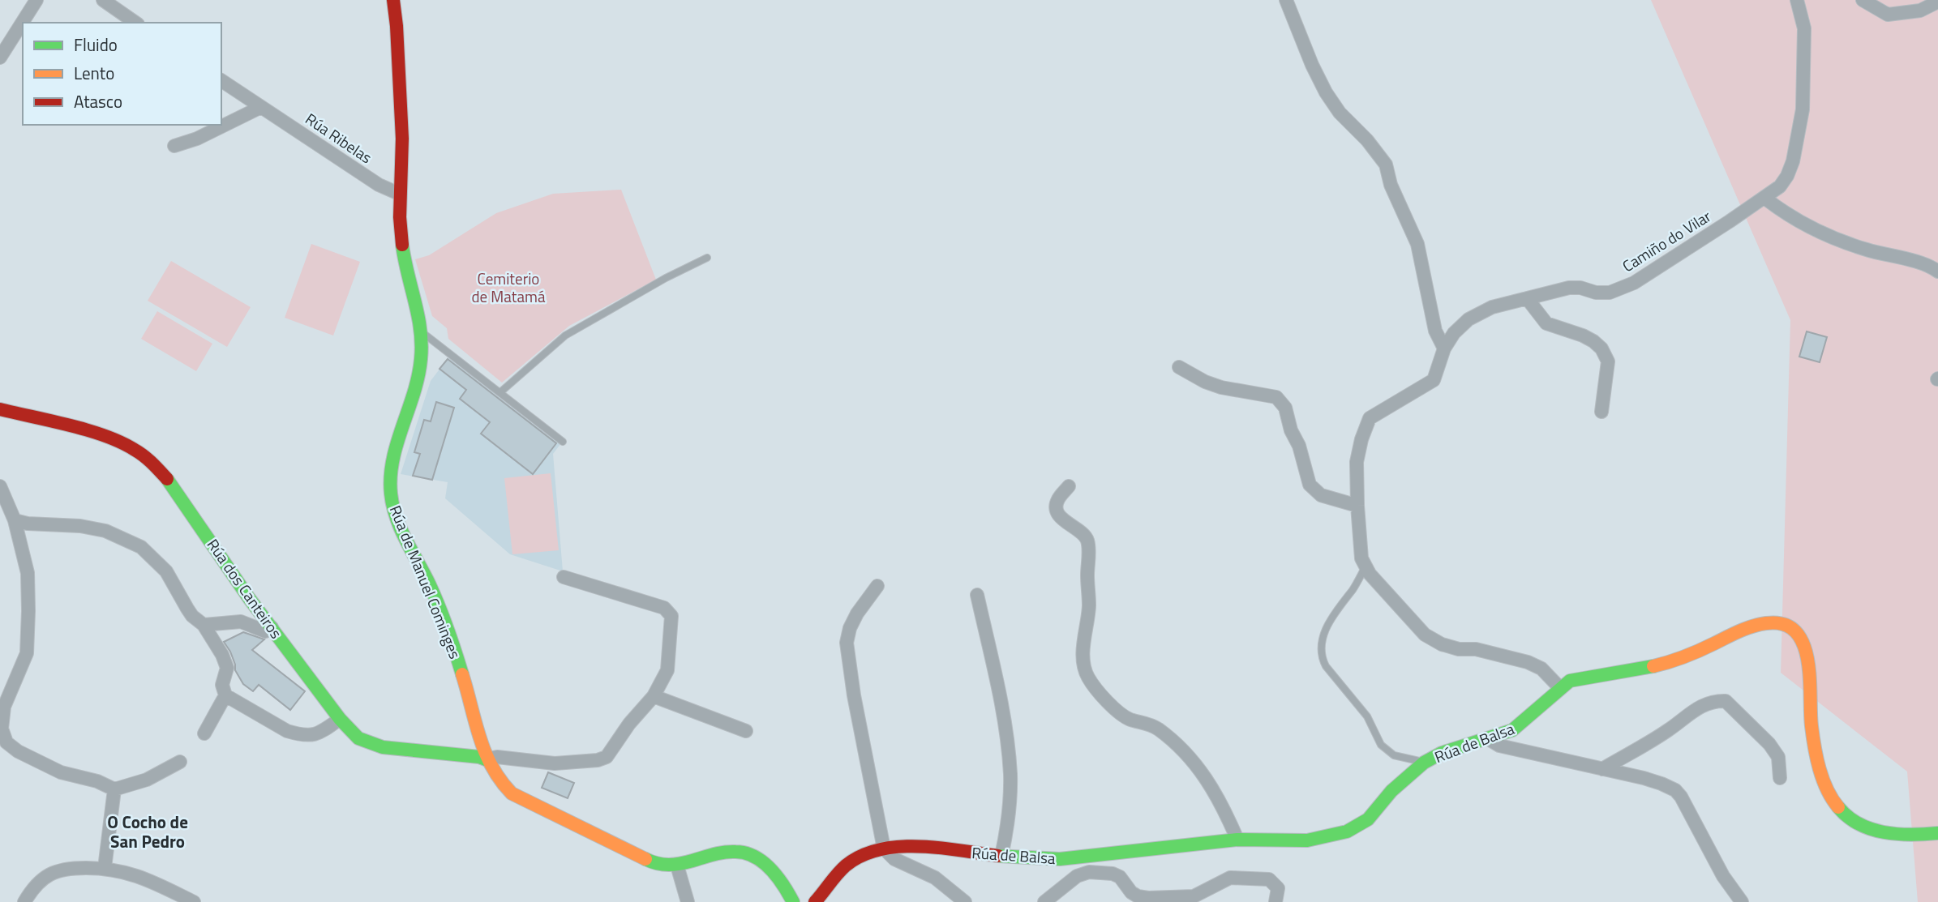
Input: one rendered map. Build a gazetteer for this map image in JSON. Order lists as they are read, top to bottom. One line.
{"streets":{"street":["Rúa Ribelas","Camiño do Vilar","Rúa de Manuel Cominges","Rúa dos Canteiros","Rúa de Balsa"]},"crossings":[["Rúa Ribelas","Rúa de Manuel Cominges"],["Camiño do Vilar","Rúa de Balsa"],["Rúa de Manuel Cominges","Rúa dos Canteiros"]],"districts":["O Cocho de San Pedro"],"parks":["Cemiterio de Matamá"],"legend":["Fluido","Lento","Atasco"]}
